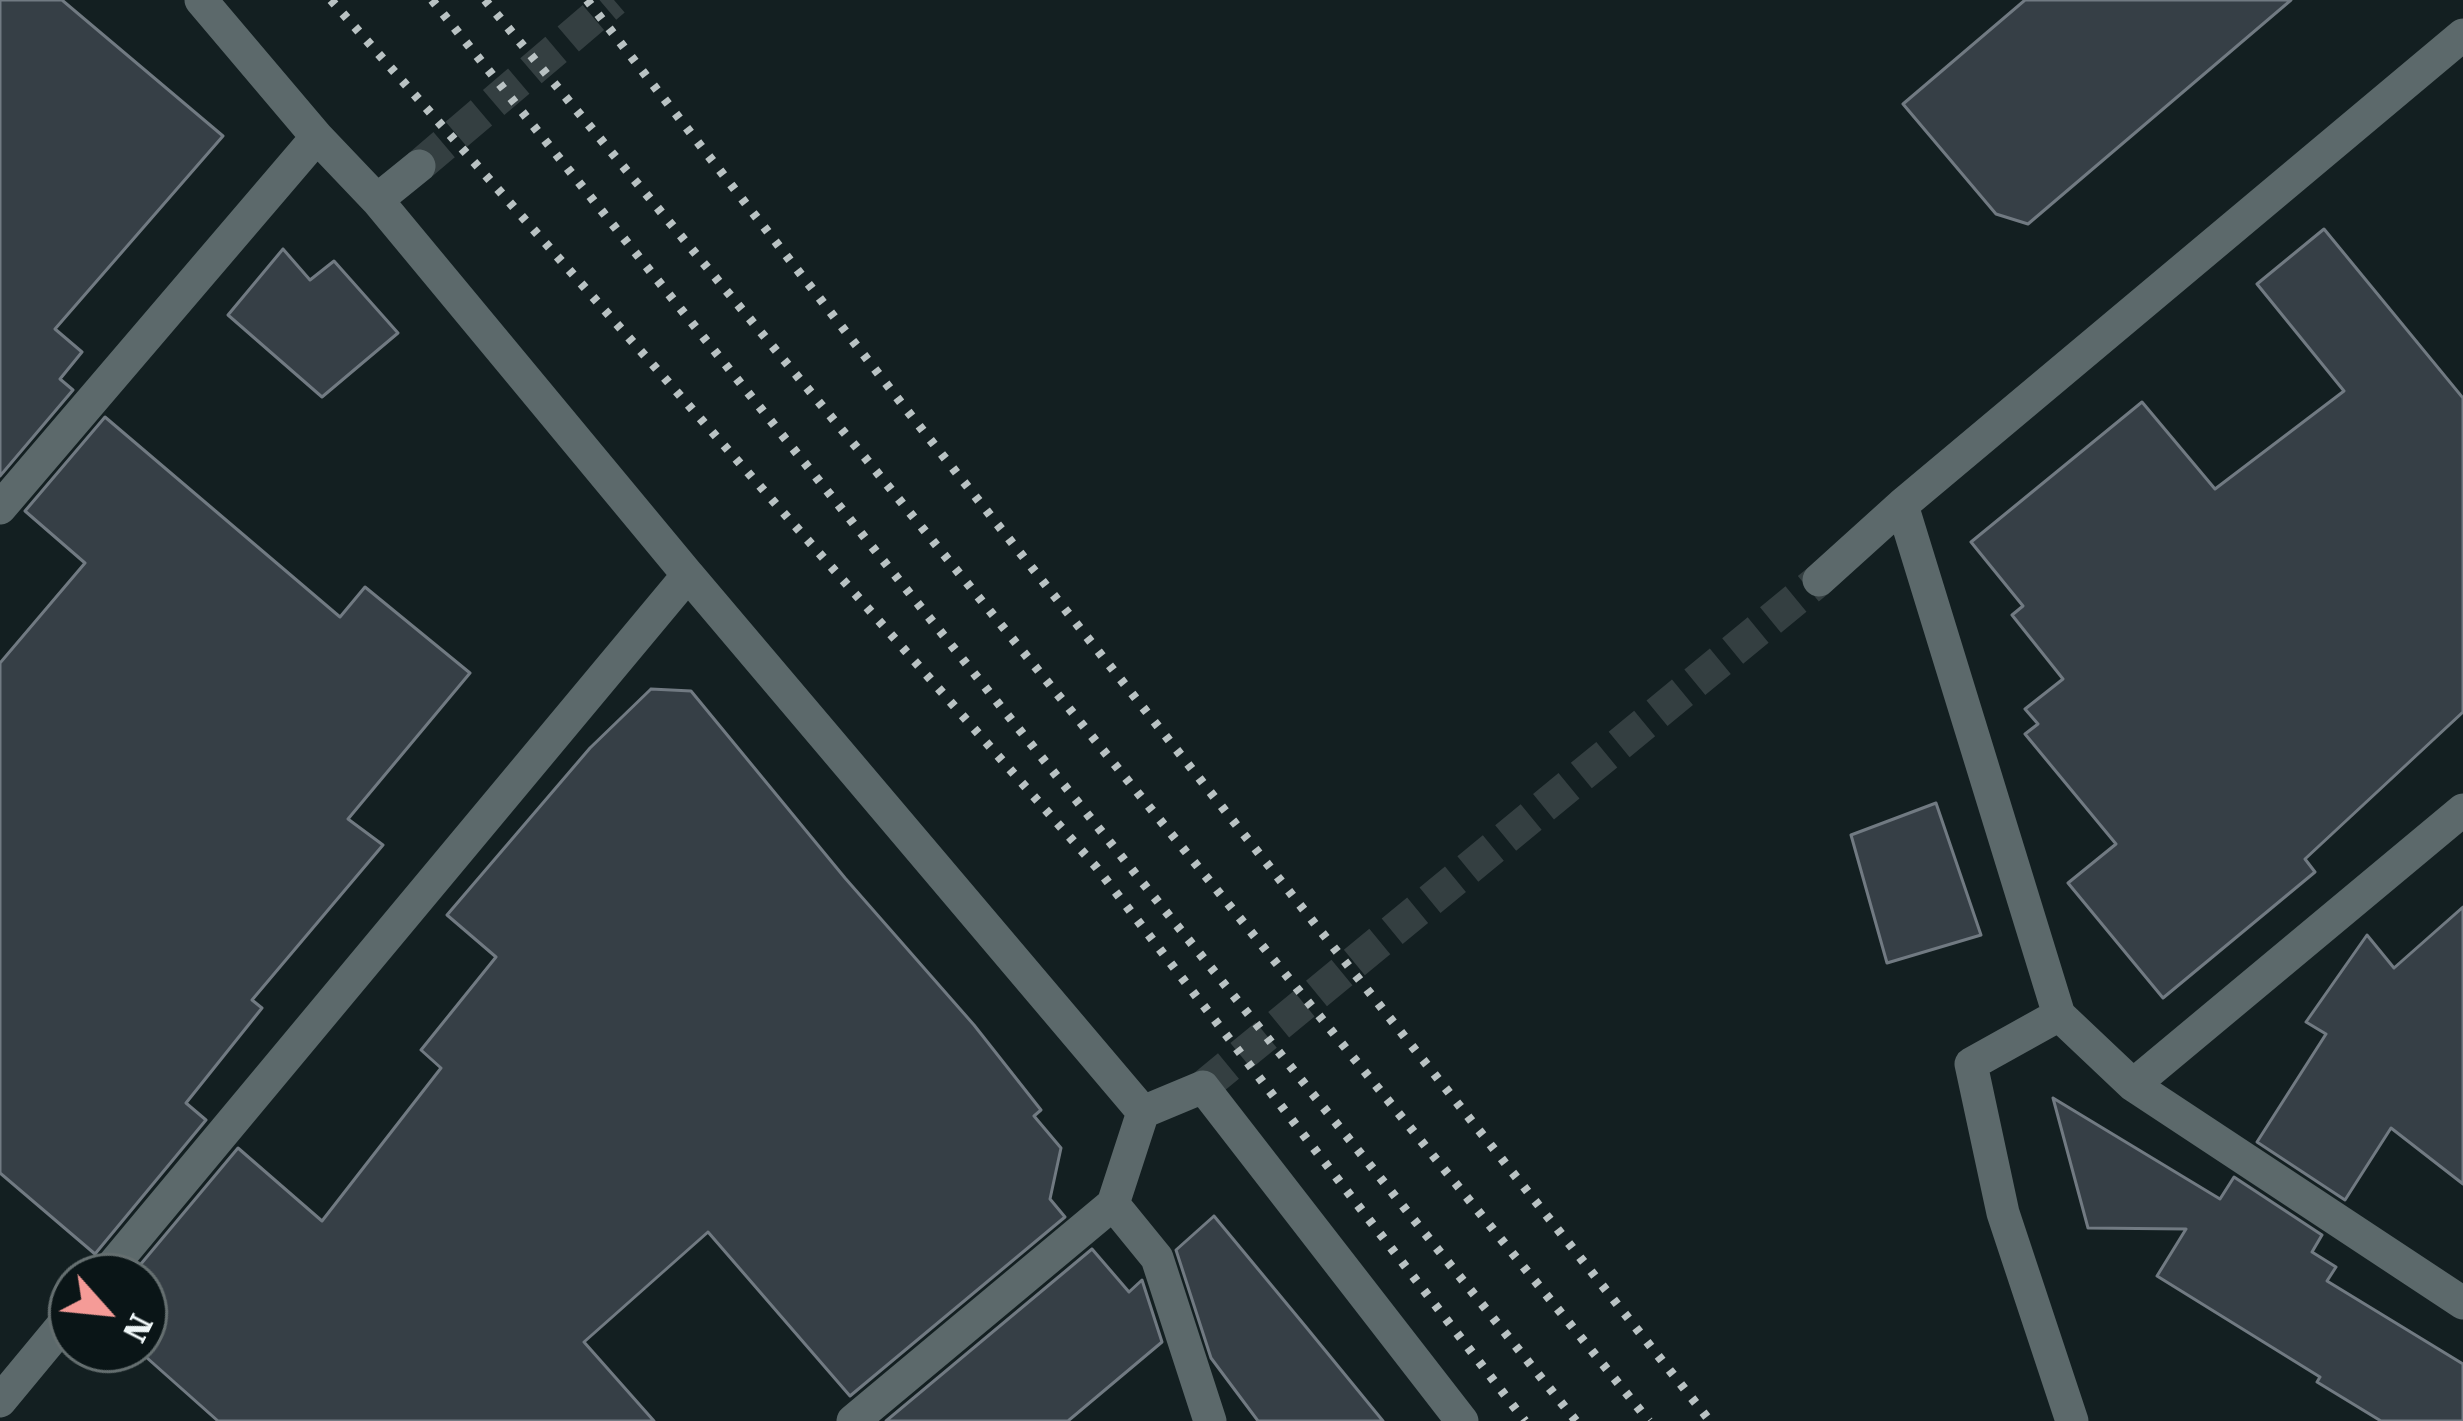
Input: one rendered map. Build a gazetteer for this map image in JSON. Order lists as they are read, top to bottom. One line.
{"north":"bottom right"}
